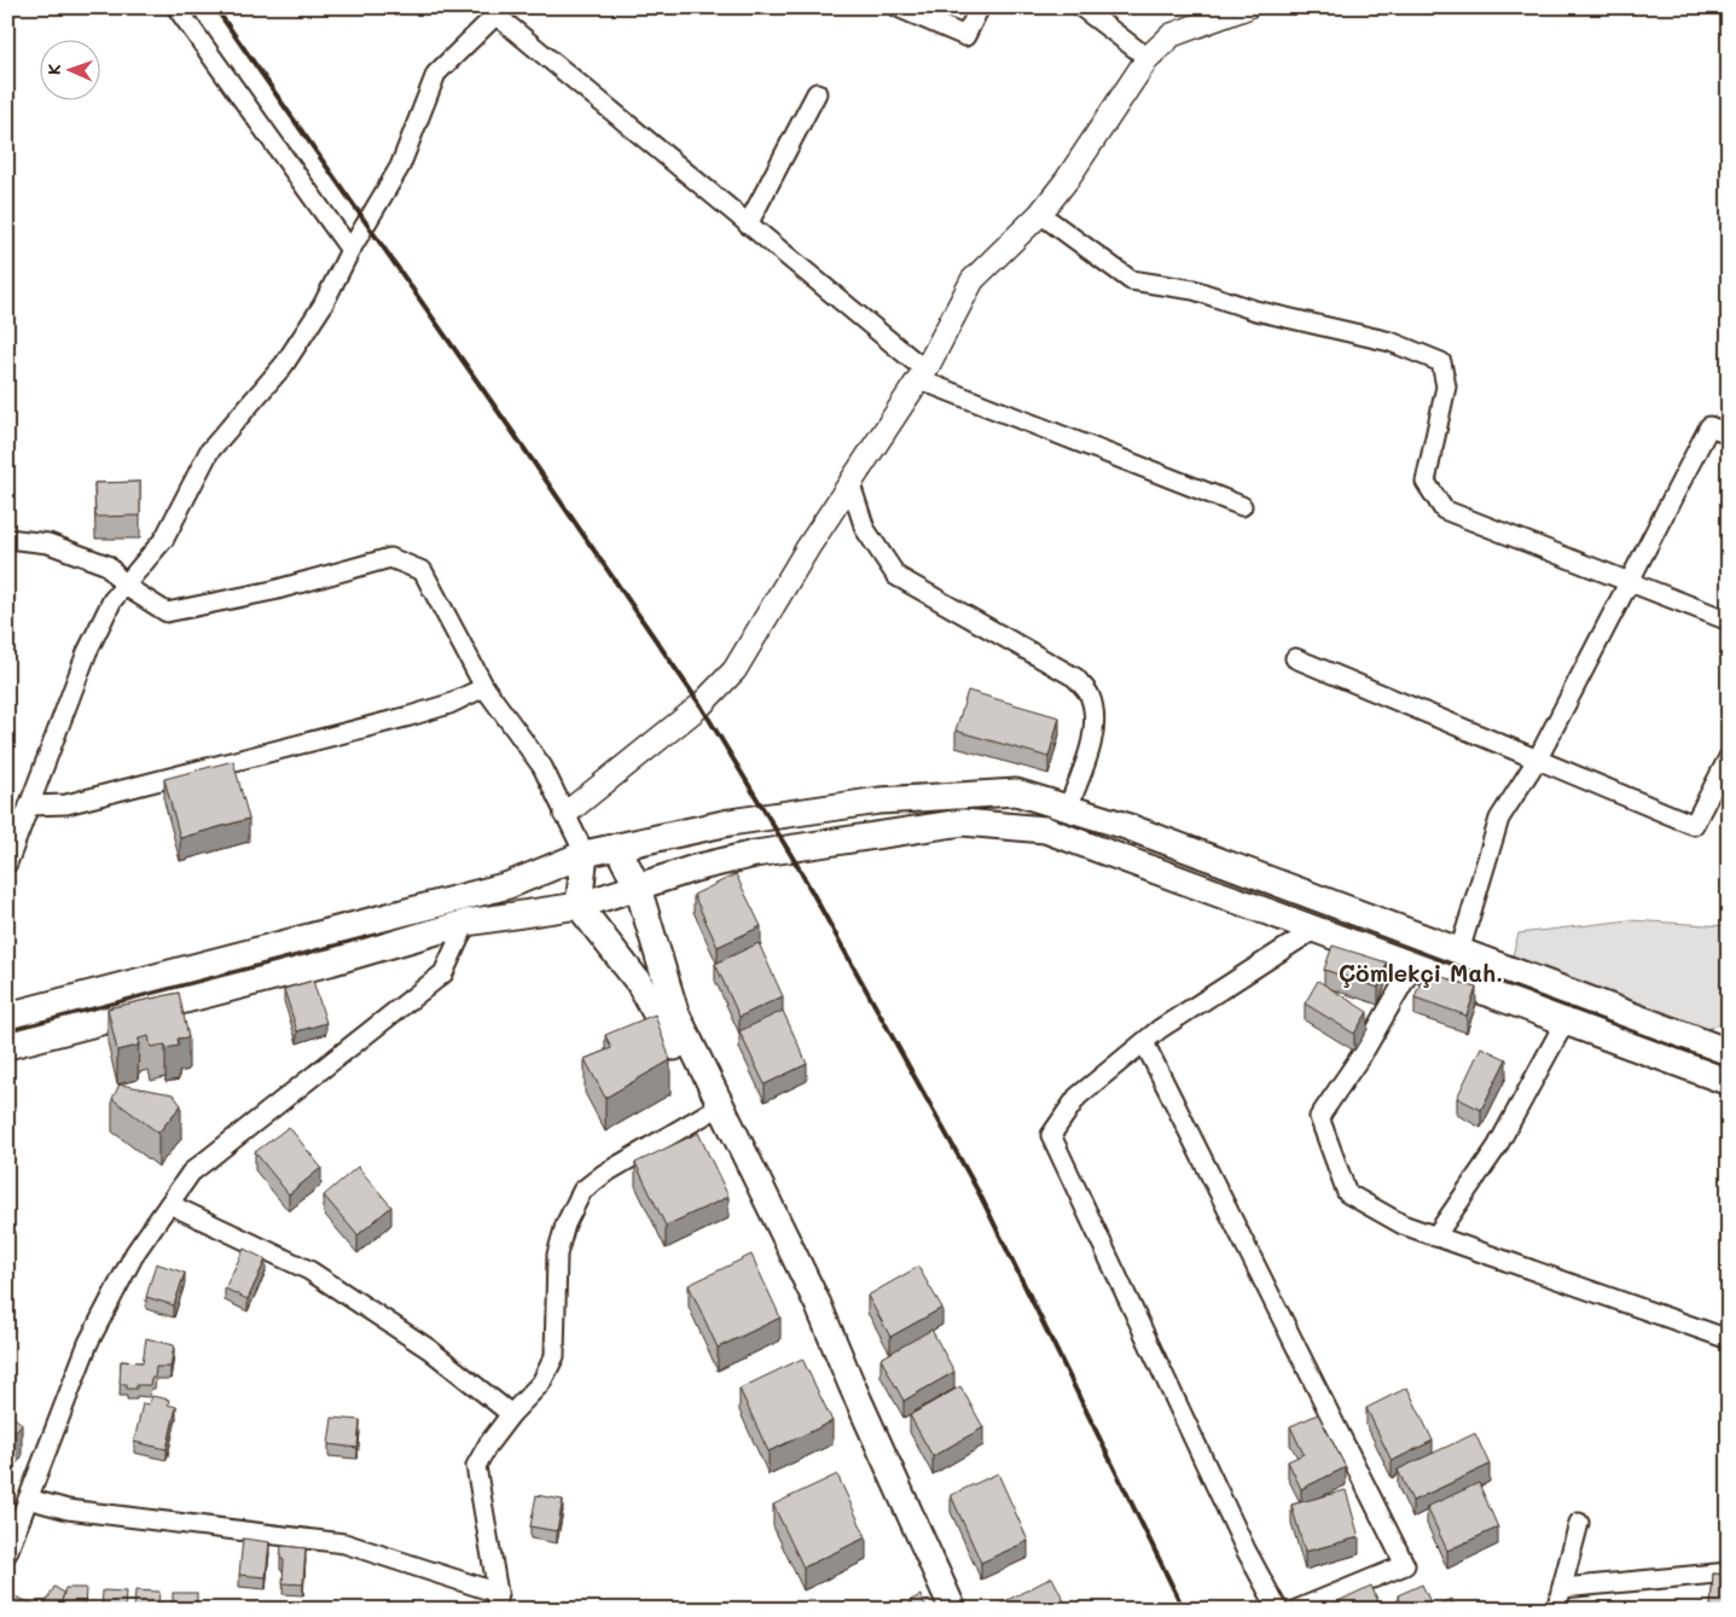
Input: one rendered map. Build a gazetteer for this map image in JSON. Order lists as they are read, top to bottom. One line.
{"districts":["Çömlekçi Mah."],"north":"left"}
